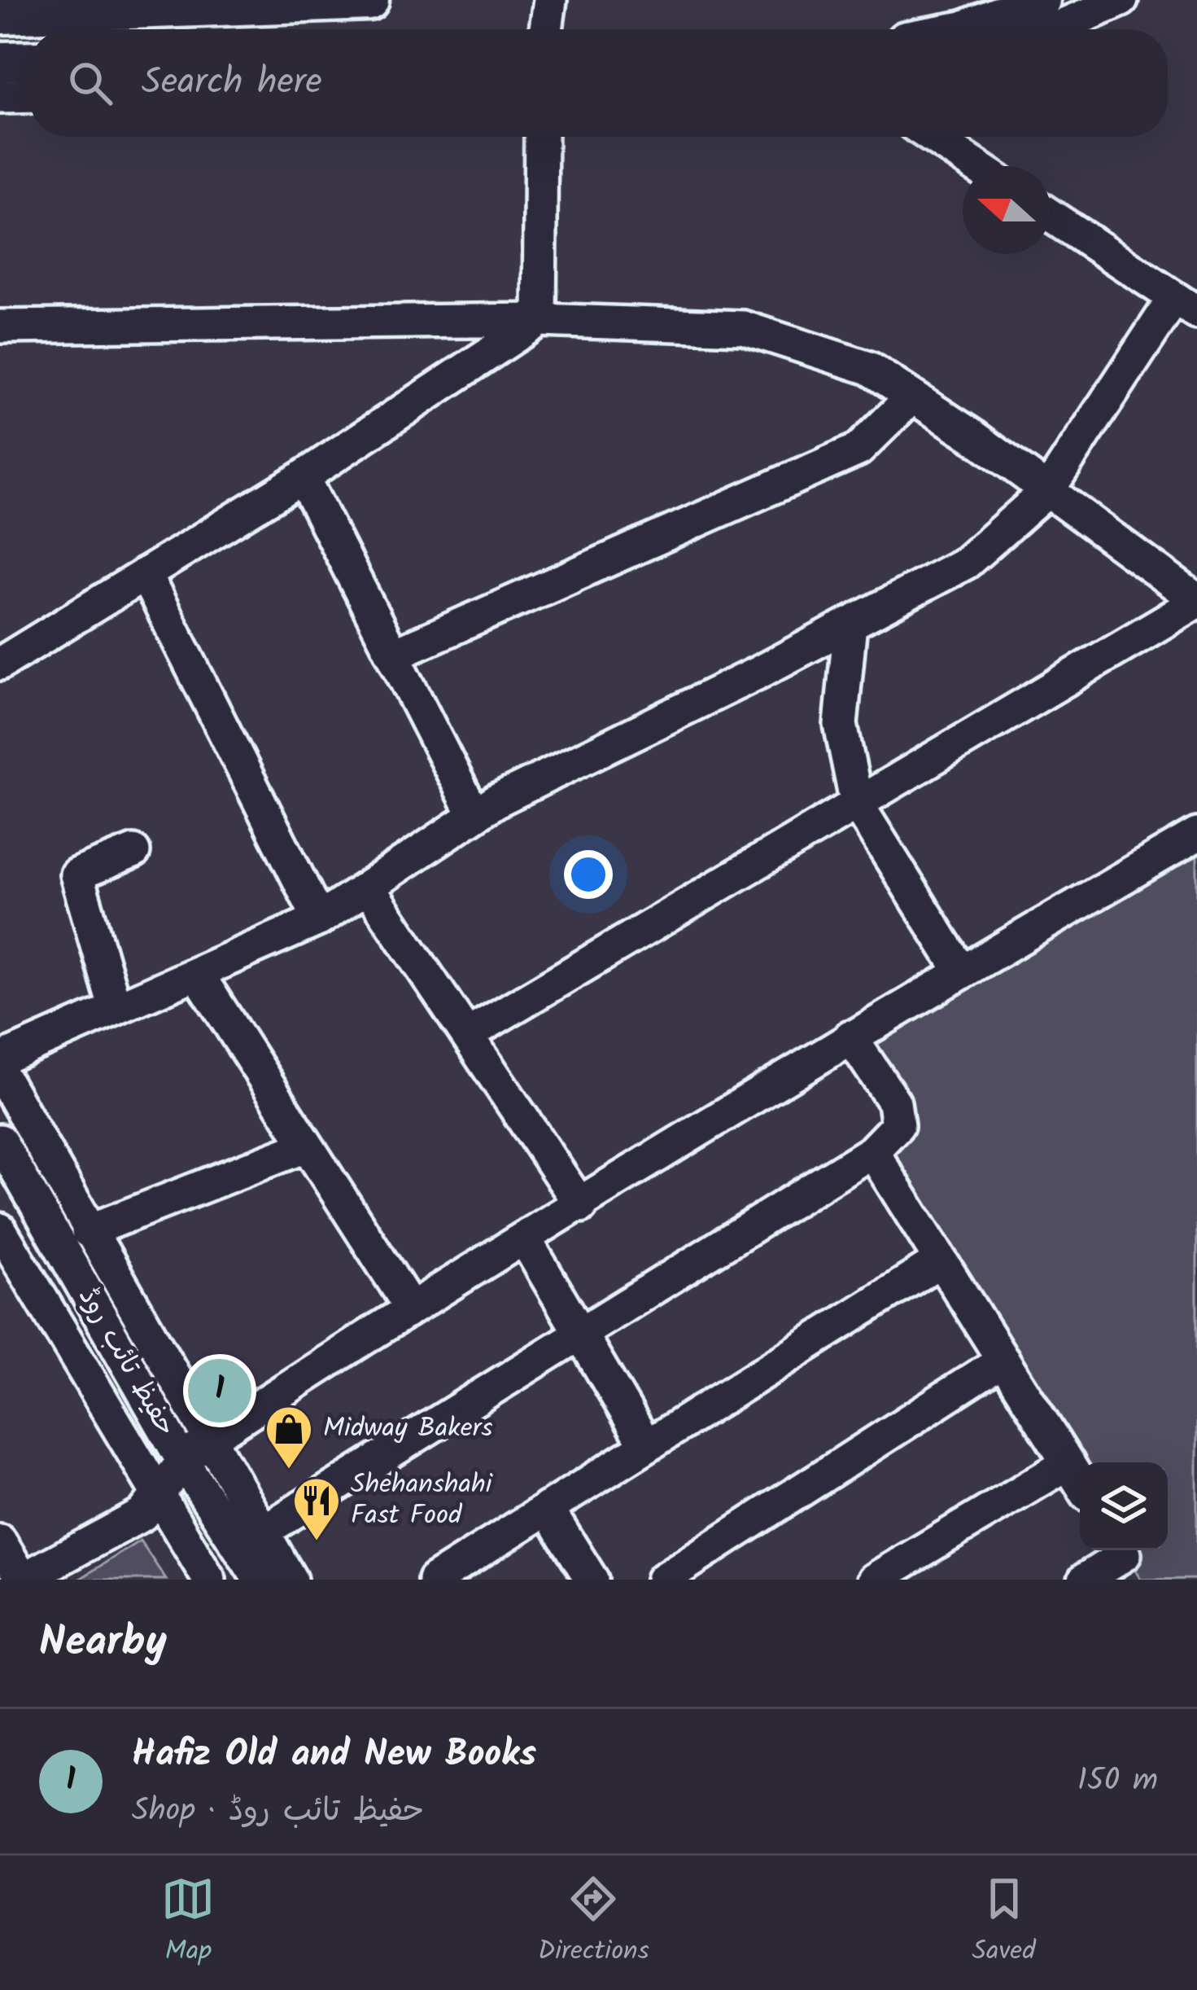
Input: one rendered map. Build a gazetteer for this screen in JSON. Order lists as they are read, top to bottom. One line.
{"streets":{"street":["حفیظ تائب روڈ"]},"places":{"shop":["Midway Bakers"],"restaurant":["Shehanshahi Fast Food"]},"north":"left","page":{"search":"Search here","pins":"1","heading":"Nearby","list":[{"mark":"1","name":"Hafiz Old and New Books","note":"Shop · حفیظ تائب روڈ","value":"150 m"}],"nav":["Map","Directions","Saved"]}}
